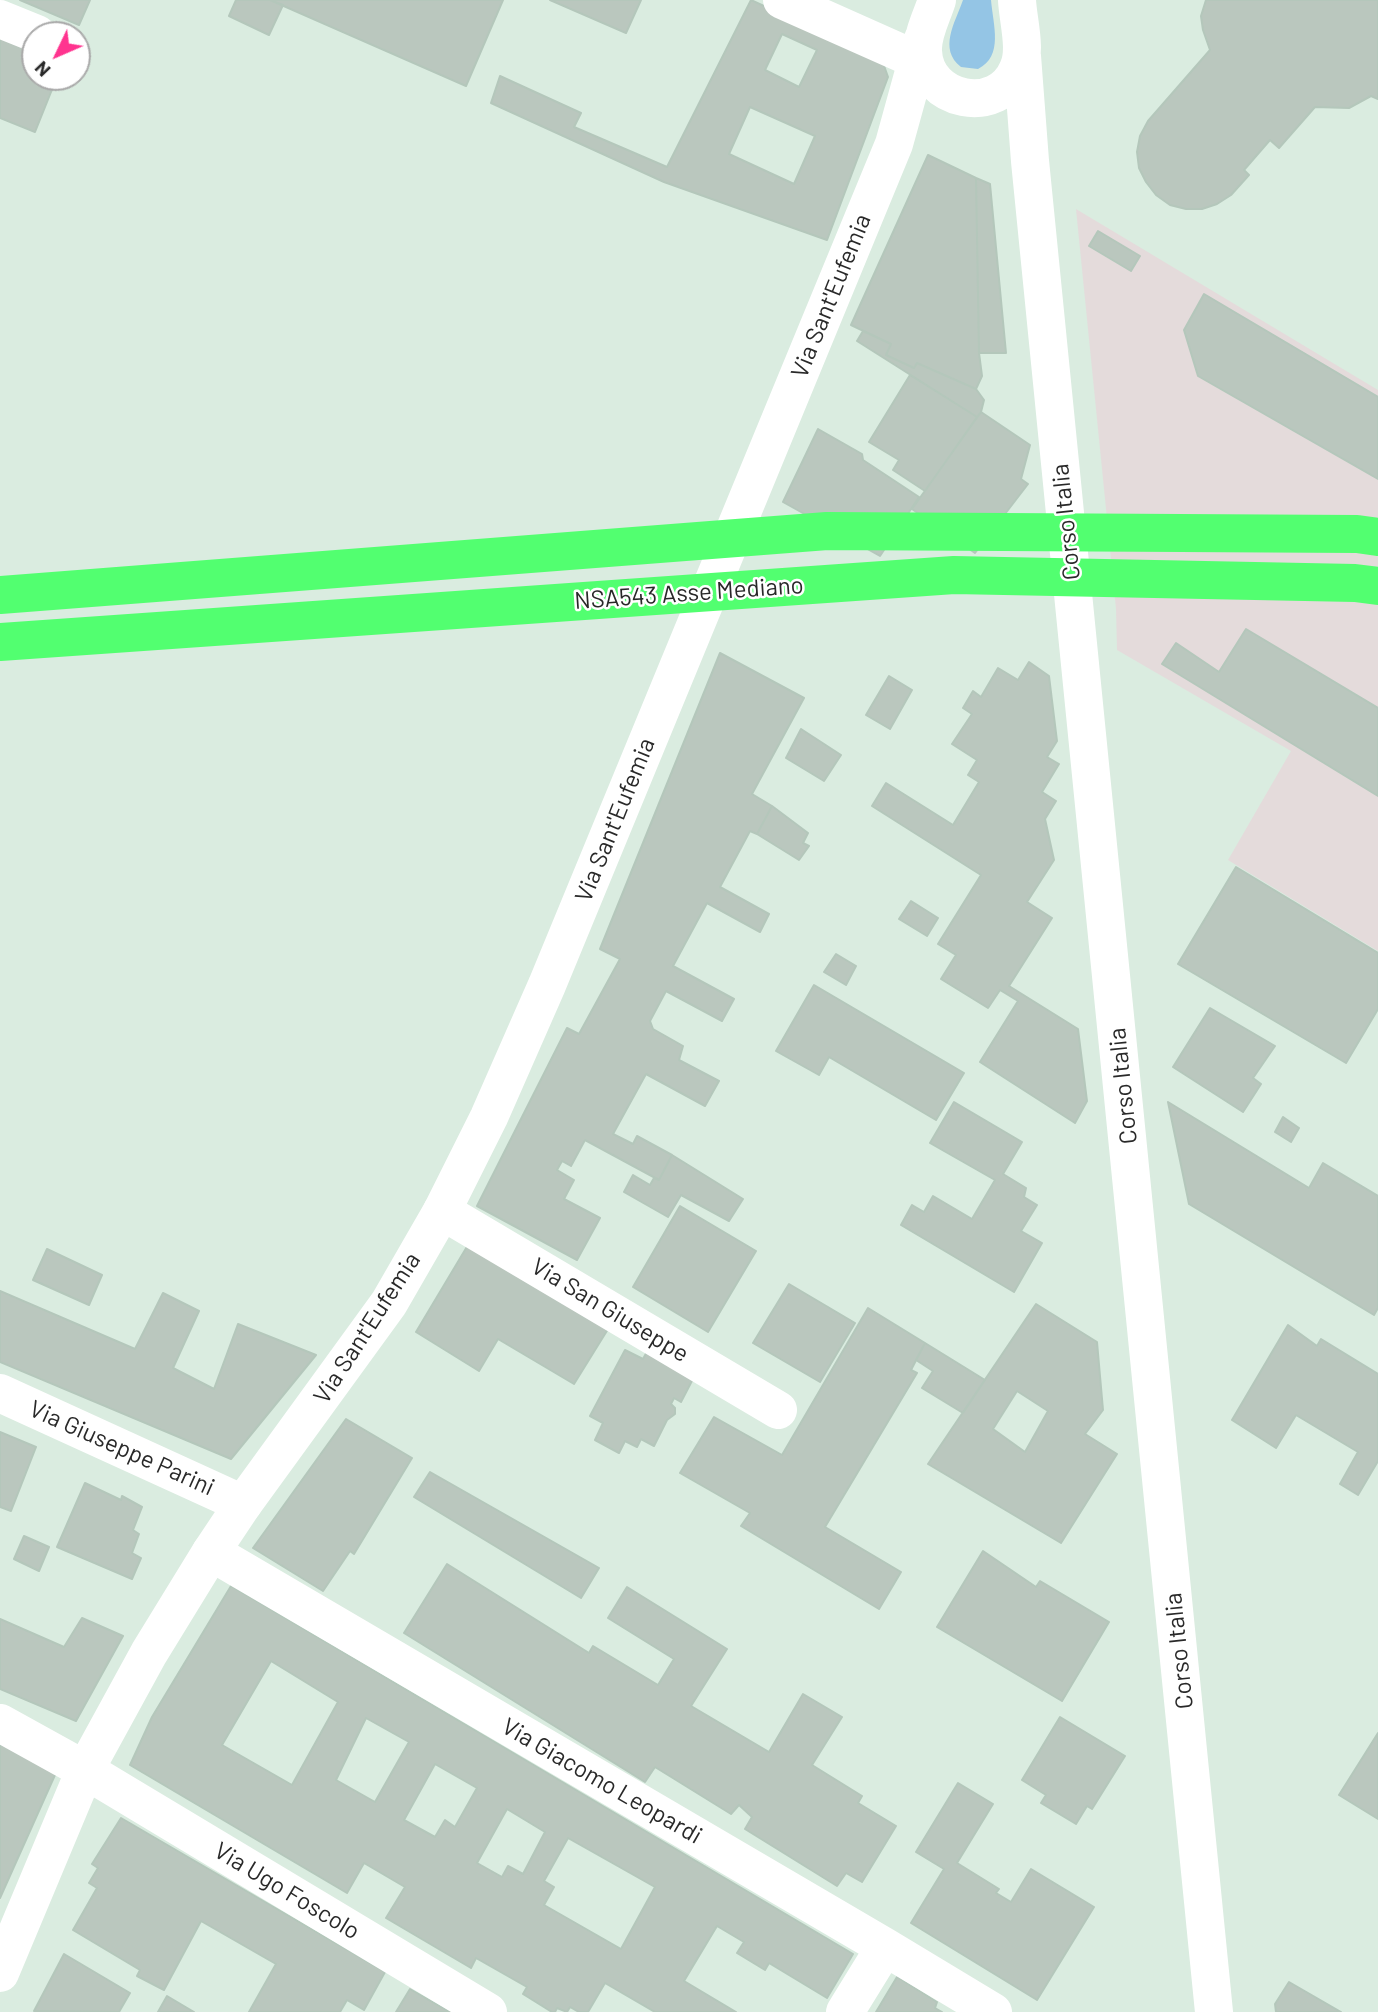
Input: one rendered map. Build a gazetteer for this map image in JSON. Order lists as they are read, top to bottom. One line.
{"streets":{"highway":["NSA543 Asse Mediano"],"street":["Via Sant'Eufemia","Corso Italia","Via San Giuseppe","Via Giuseppe Parini","Via Giacomo Leopardi","Via Ugo Foscolo"]},"crossings":[["Via Sant'Eufemia","Via San Giuseppe"],["Via Sant'Eufemia","Via Giuseppe Parini"],["Via Sant'Eufemia","Via Giacomo Leopardi"],["Via Sant'Eufemia","Via Ugo Foscolo"]],"north":"bottom left"}
